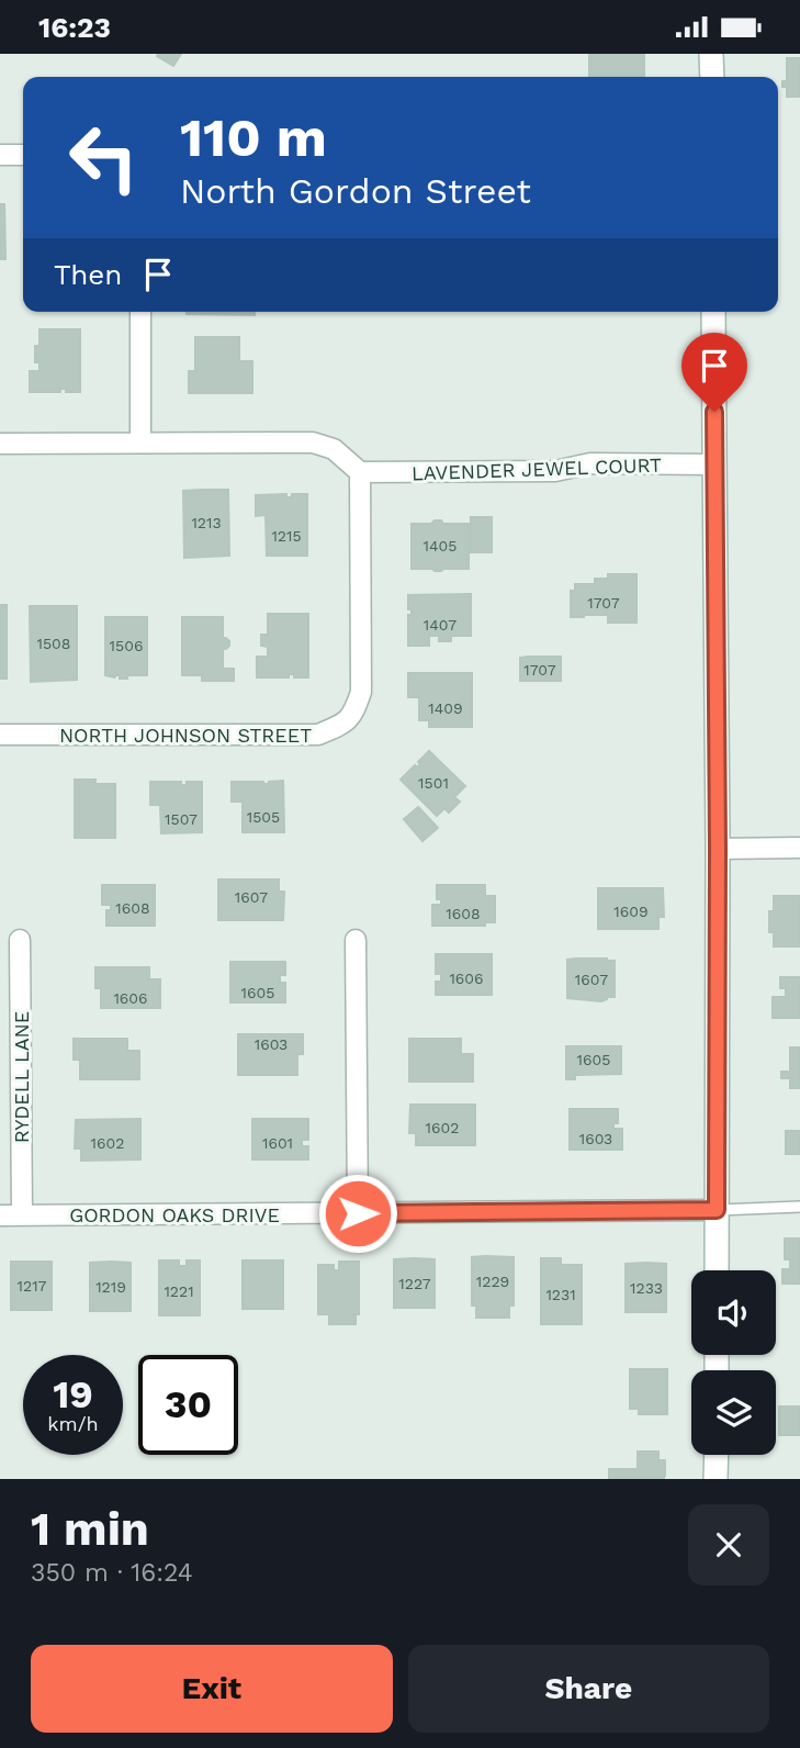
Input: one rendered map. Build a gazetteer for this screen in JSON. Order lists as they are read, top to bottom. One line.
{"streets":{"street":["LAVENDER JEWEL COURT","NORTH JOHNSON STREET","RYDELL LANE","GORDON OAKS DRIVE"]},"crossings":[["LAVENDER JEWEL COURT","NORTH JOHNSON STREET"],["RYDELL LANE","GORDON OAKS DRIVE"]],"house_numbers":["1213","1215","1405","1707","1407","1508","1506","1707","1409","1501","1505","1507","1607","1608","1609","1608","1606","1607","1605","1606","1603","1605","1602","1603","1602","1601","1229","1227","1217","1219","1233","1221","1231"],"page":{"status":"16:23","turn":["110 m","North Gordon Street"],"then":"Then","speed":"19 km/h","limit":"30","heading":["1 min","350 m · 16:24"],"buttons":["Exit","Share"]}}
